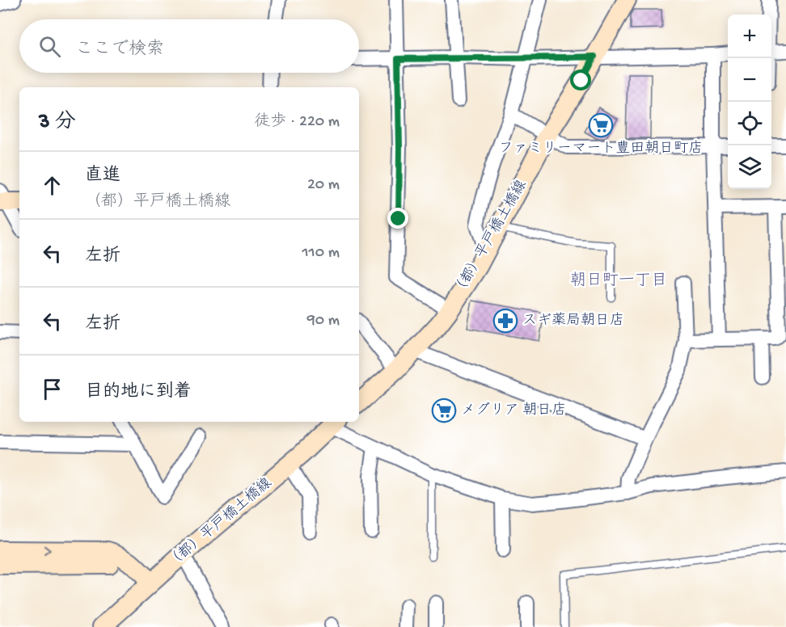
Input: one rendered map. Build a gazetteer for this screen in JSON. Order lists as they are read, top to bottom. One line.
{"streets":{"street":["（都）平戸橋土橋線"]},"districts":["朝日町一丁目"],"places":{"supermarket":["ファミリーマート豊田朝日町店","メグリア 朝日店"],"pharmacy":["スギ薬局朝日店"]},"page":{"map_buttons":["+","−"],"search":"ここで検索","heading":["3 分","徒歩 · 220 m"],"list":[["直進","（都）平戸橋土橋線","20 m"],["左折","110 m"],["左折","90 m"],"目的地に到着"]}}
